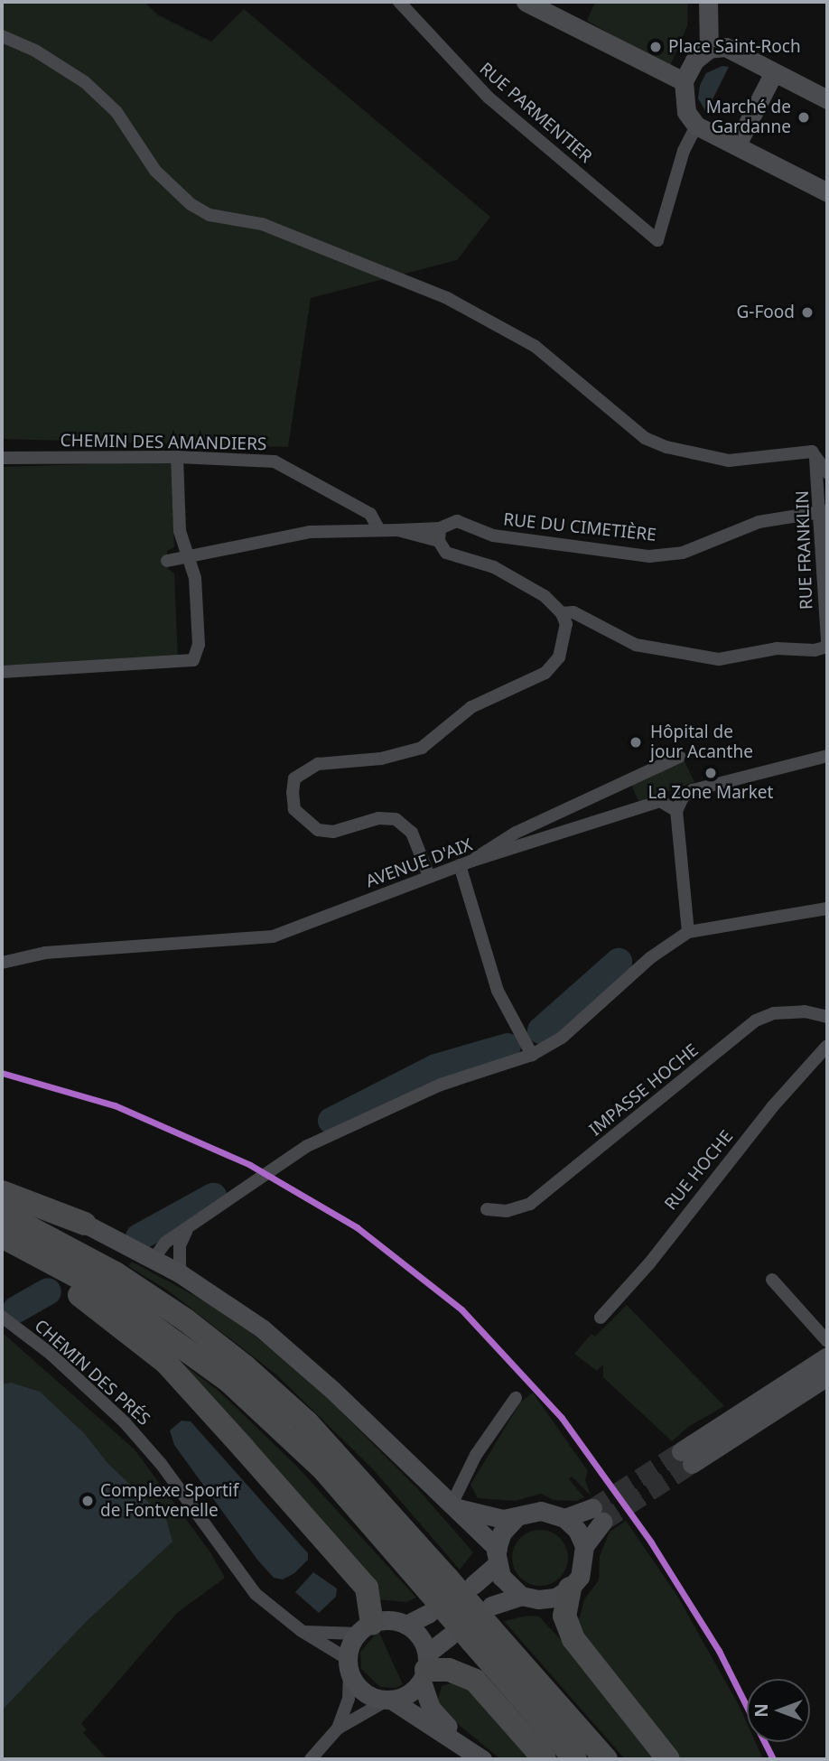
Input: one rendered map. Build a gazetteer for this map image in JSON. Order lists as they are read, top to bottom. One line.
{"streets":{"street":["RUE PARMENTIER","CHEMIN DES AMANDIERS","RUE DU CIMETIÈRE","RUE FRANKLIN","AVENUE D'AIX","IMPASSE HOCHE","RUE HOCHE","CHEMIN DES PRÉS"]},"crossings":[["CHEMIN DES AMANDIERS","RUE DU CIMETIÈRE"]],"places":["Place Saint-Roch","Marché de Gardanne","G-Food","Hôpital de jour Acanthe","La Zone Market","Complexe Sportif de Fontvenelle"],"north":"left"}
